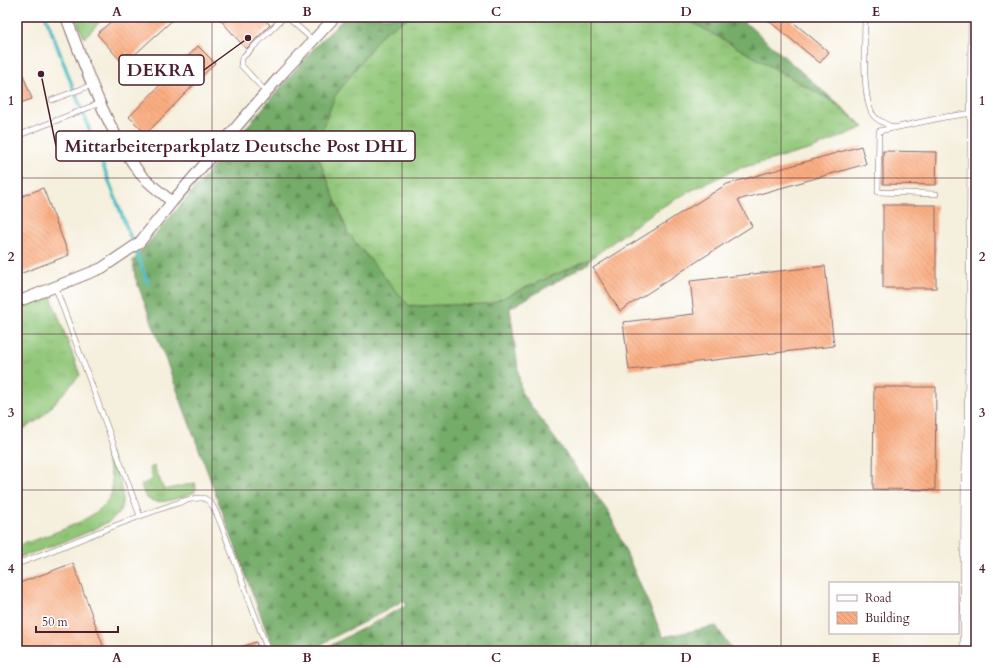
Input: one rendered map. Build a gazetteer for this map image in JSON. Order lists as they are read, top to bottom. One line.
{"places":["DEKRA","Mittarbeiterparkplatz Deutsche Post DHL"],"legend":["Road","Building"],"scale_bar":"50 m","grid":{"columns":["A","B","C","D","E"],"rows":["1","2","3","4"]}}
